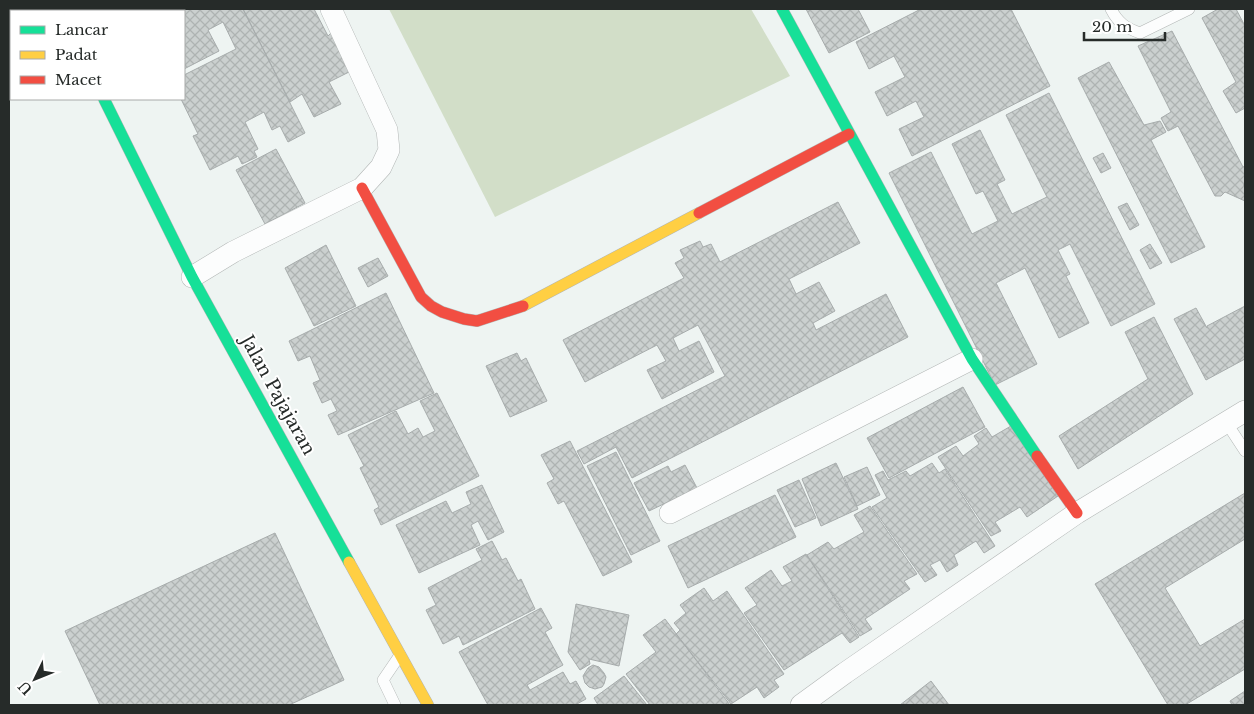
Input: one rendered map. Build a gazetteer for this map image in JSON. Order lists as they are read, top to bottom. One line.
{"streets":{"street":["Jalan Pajajaran"]},"legend":["Lancar","Padat","Macet"],"scale_bar":"20 m","north":"bottom left"}
